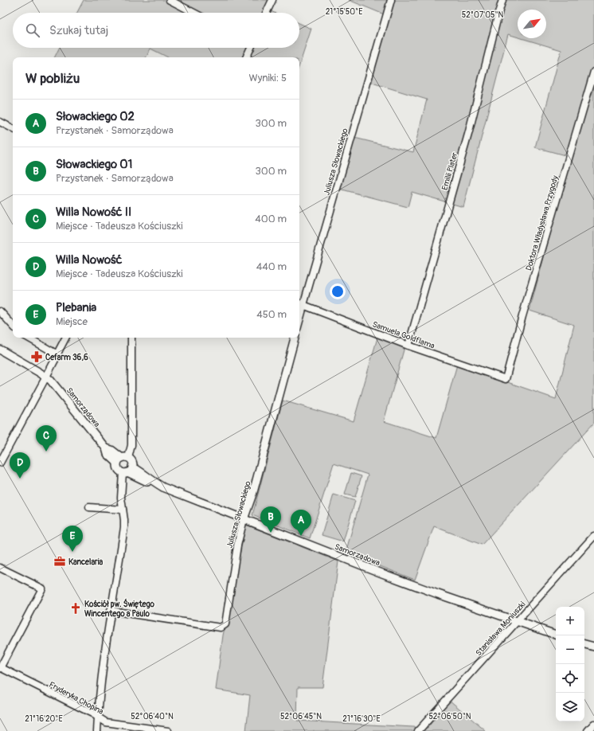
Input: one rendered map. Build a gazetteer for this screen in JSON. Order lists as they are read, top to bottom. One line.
{"streets":{"street":["Juliusza Słowackiego","Emilii Plater","Doktora Władysława Przygody","Samuela Goldflama","Samorządowa","Stanisława Moniuszki","Fryderyka Chopina"]},"crossings":[["Juliusza Słowackiego","Samuela Goldflama"],["Juliusza Słowackiego","Samorządowa"],["Emilii Plater","Samuela Goldflama"],["Doktora Władysława Przygody","Samuela Goldflama"],["Samorządowa","Stanisława Moniuszki"]],"places":{"pharmacy":["Cefarm 36,6"],"office":["Kancelaria"],"church":["Kościół pw. Świętego Wincentego a Paulo"]},"north":"top right","page":{"search":"Szukaj tutaj","heading":["W pobliżu","Wyniki: 5"],"list":[{"mark":"A","name":"Słowackiego 02","note":"Przystanek · Samorządowa","value":"300 m"},{"mark":"B","name":"Słowackiego 01","note":"Przystanek · Samorządowa","value":"300 m"},{"mark":"C","name":"Willa Nowość II","note":"Miejsce · Tadeusza Kościuszki","value":"400 m"},{"mark":"D","name":"Willa Nowość","note":"Miejsce · Tadeusza Kościuszki","value":"440 m"},{"mark":"E","name":"Plebania","note":"Miejsce","value":"450 m"}],"pins":["C","D","B","A","E"],"map_buttons":["+","−"]},"coordinates":["21°15'50\"E","52°07'05\"N","52°06'40\"N","52°06'45\"N","52°06'50\"N","21°16'20\"E","21°16'30\"E"]}
